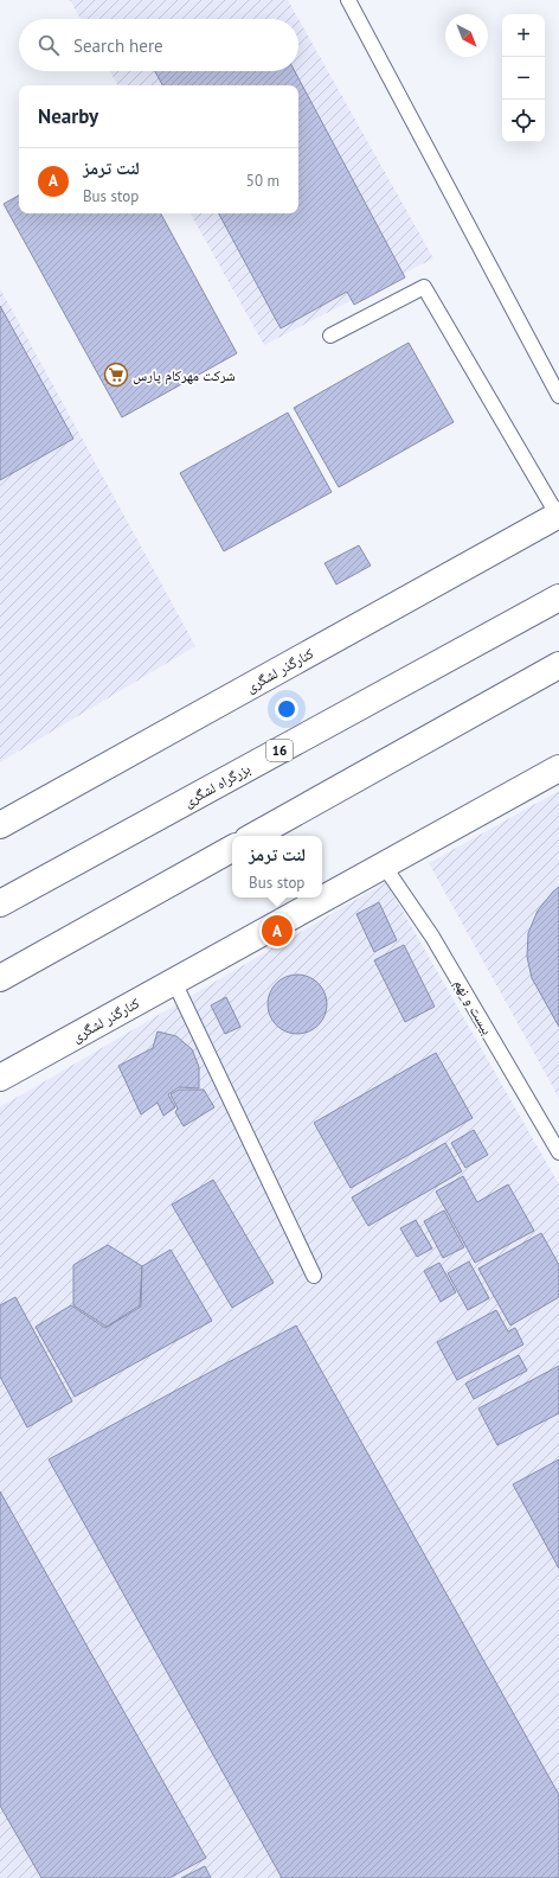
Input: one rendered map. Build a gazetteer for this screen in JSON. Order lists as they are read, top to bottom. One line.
{"streets":{"main road":["کنارگذر لشگری","16","بزرگراه لشگری"],"lane":["بیست و نهم"]},"crossings":[["کنارگذر لشگری","بیست و نهم"]],"places":{"supermarket":["شرکت مهرکام پارس"]},"north":"bottom right","page":{"map_buttons":["+","−"],"search":"Search here","heading":"Nearby","list":[{"mark":"A","name":"لنت ترمز","note":"Bus stop","value":"50 m"}],"popup":["لنت ترمز","Bus stop"],"pins":"A"}}
